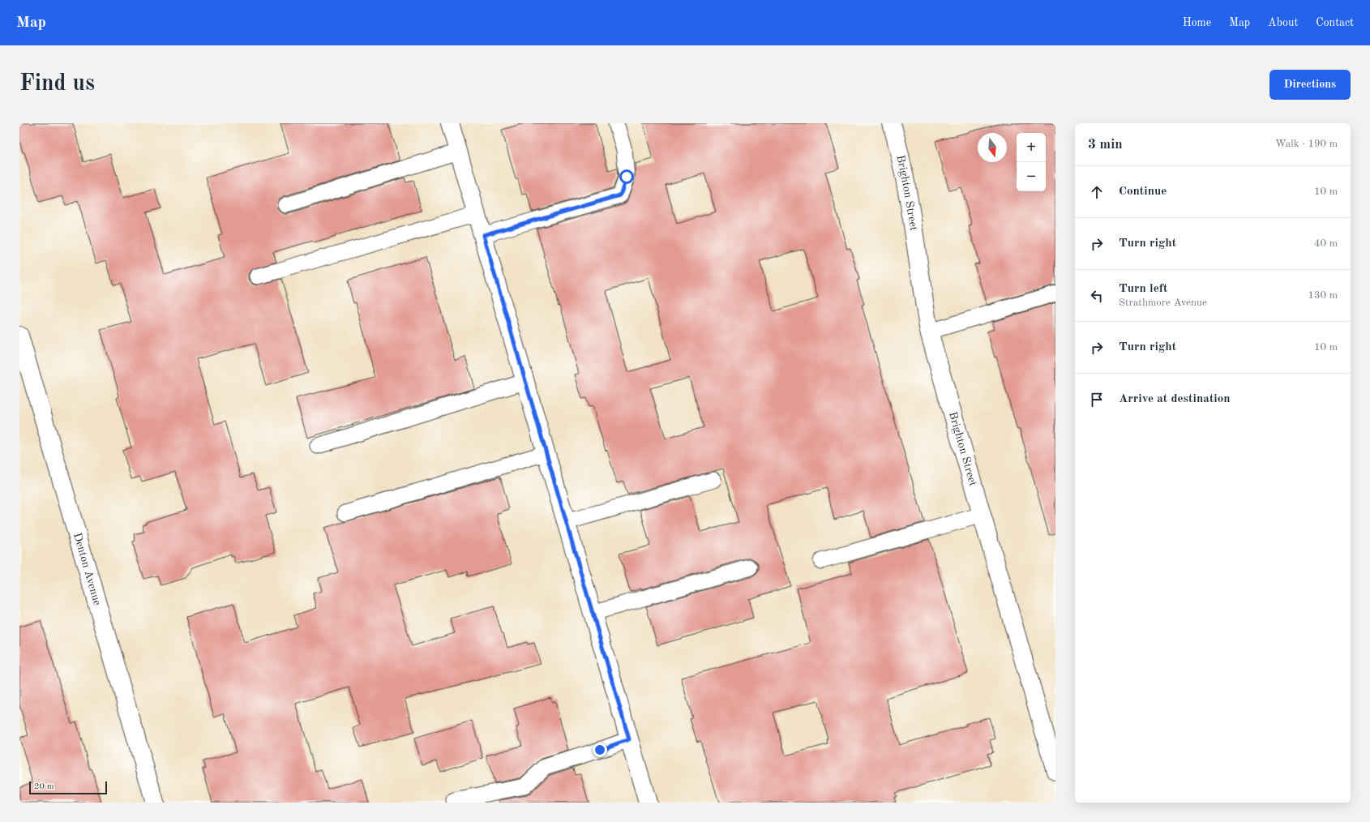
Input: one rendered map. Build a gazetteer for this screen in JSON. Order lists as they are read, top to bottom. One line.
{"streets":{"street":["Brighton Street","Denton Avenue"]},"scale_bar":"20 m","north":"bottom","page":{"header":"Map","nav":["Home","Map","About","Contact"],"buttons":"Directions","title":"Find us","heading":["3 min","Walk · 190 m"],"map_buttons":["+","−"],"list":[["Continue","10 m"],["Turn right","40 m"],["Turn left","Strathmore Avenue","130 m"],["Turn right","10 m"],"Arrive at destination"],"scale":"20 m"}}
